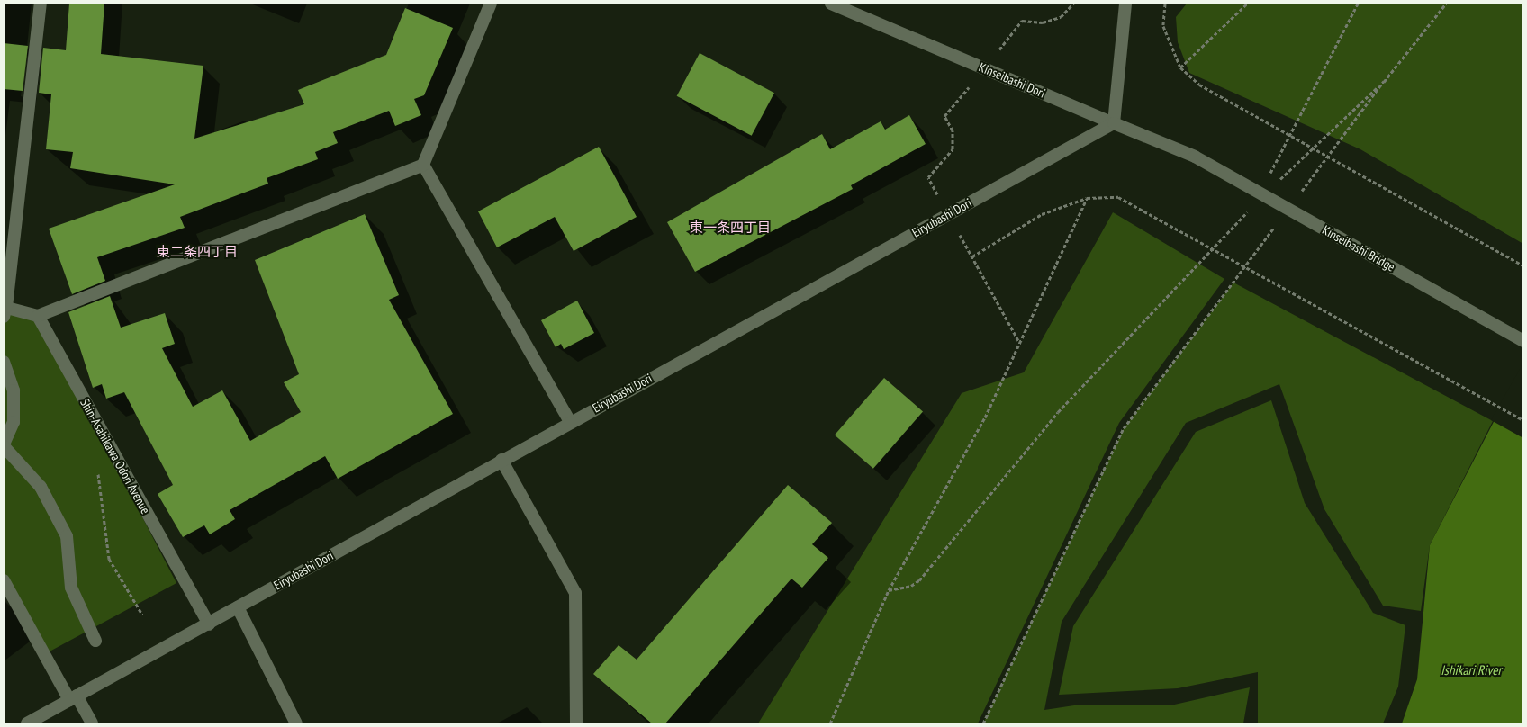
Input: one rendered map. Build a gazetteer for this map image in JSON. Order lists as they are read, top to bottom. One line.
{"streets":{"street":["Kinseibashi Dori","Eiryubashi Dori","Kinseibashi Bridge","Shin-Asahikawa Odori Avenue"]},"crossings":[["Kinseibashi Dori","Eiryubashi Dori"],["Kinseibashi Dori","Kinseibashi Bridge"],["Eiryubashi Dori","Shin-Asahikawa Odori Avenue"]],"districts":["東一条四丁目","東二条四丁目"],"water":["Ishikari River"]}
